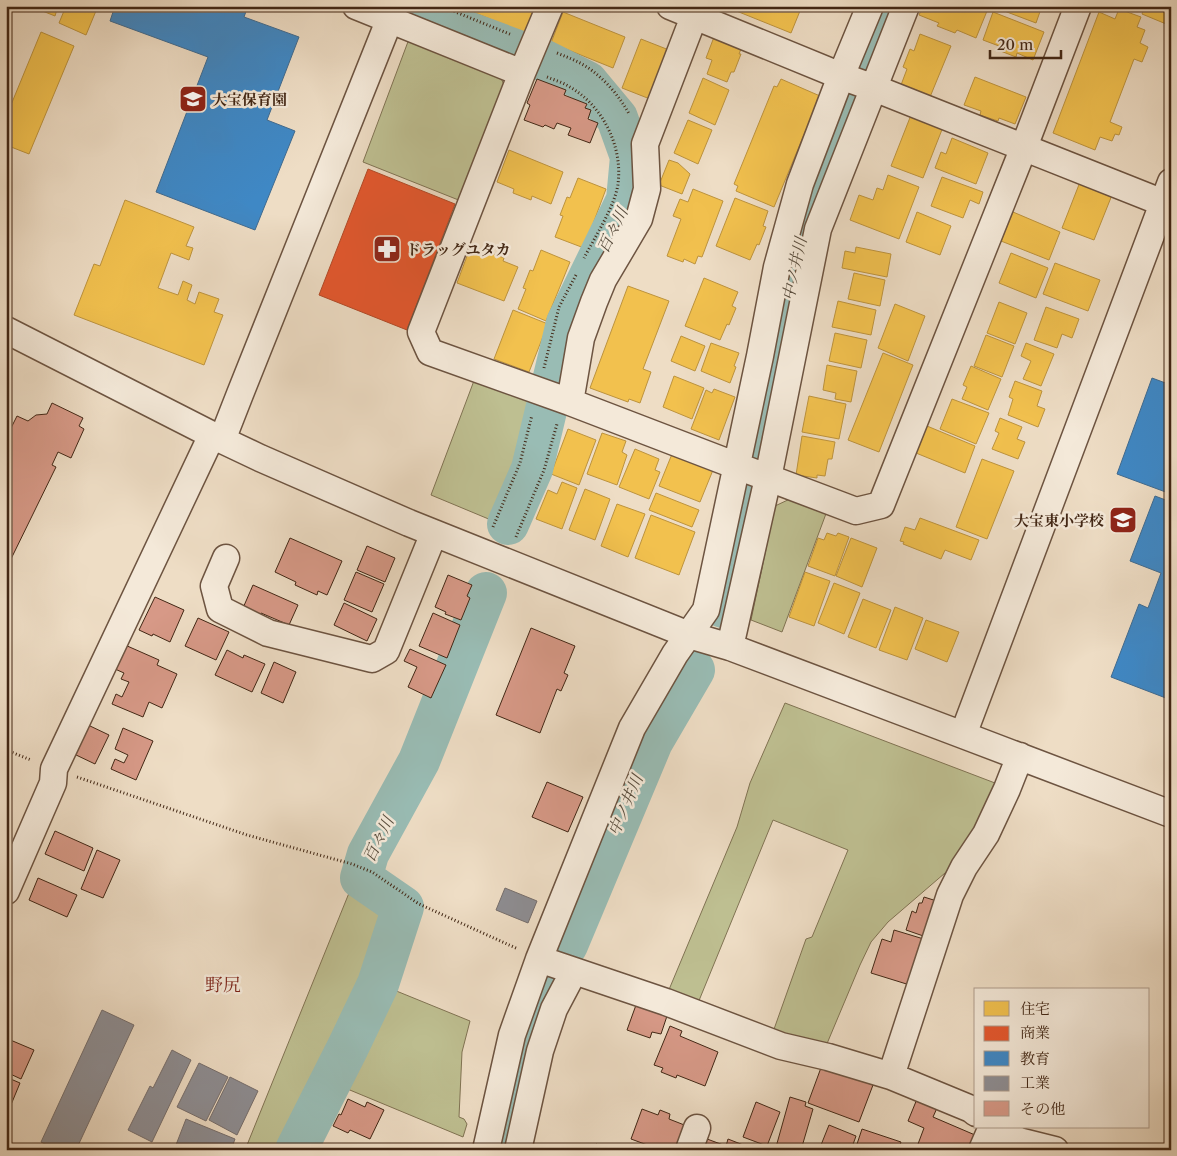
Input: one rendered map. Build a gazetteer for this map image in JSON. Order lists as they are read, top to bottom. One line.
{"districts":["野尻"],"water":["百々川","中ノ井川"],"places":{"school or university":["大宝保育園","大宝東小学校"],"pharmacy":["ドラッグユタカ"]},"legend":["住宅","商業","教育","工業","その他"],"scale_bar":"20 m"}
